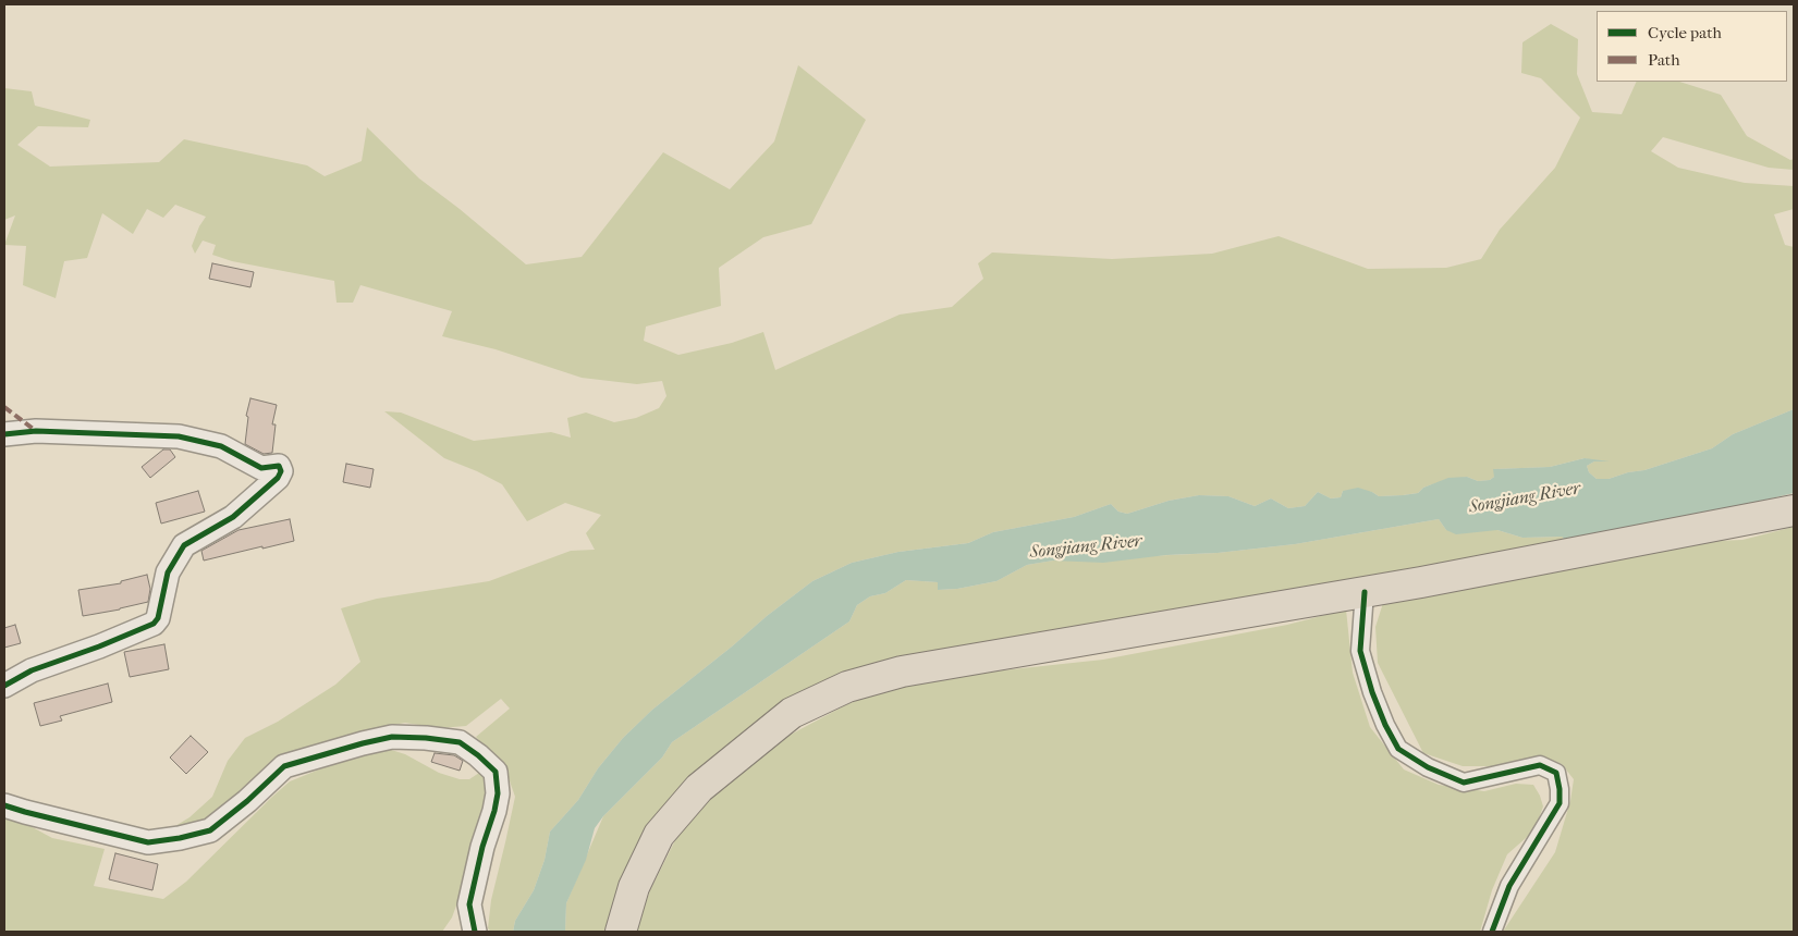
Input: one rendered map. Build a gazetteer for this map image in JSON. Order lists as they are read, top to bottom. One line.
{"water":["Songjiang River"],"legend":["Cycle path","Path"]}
